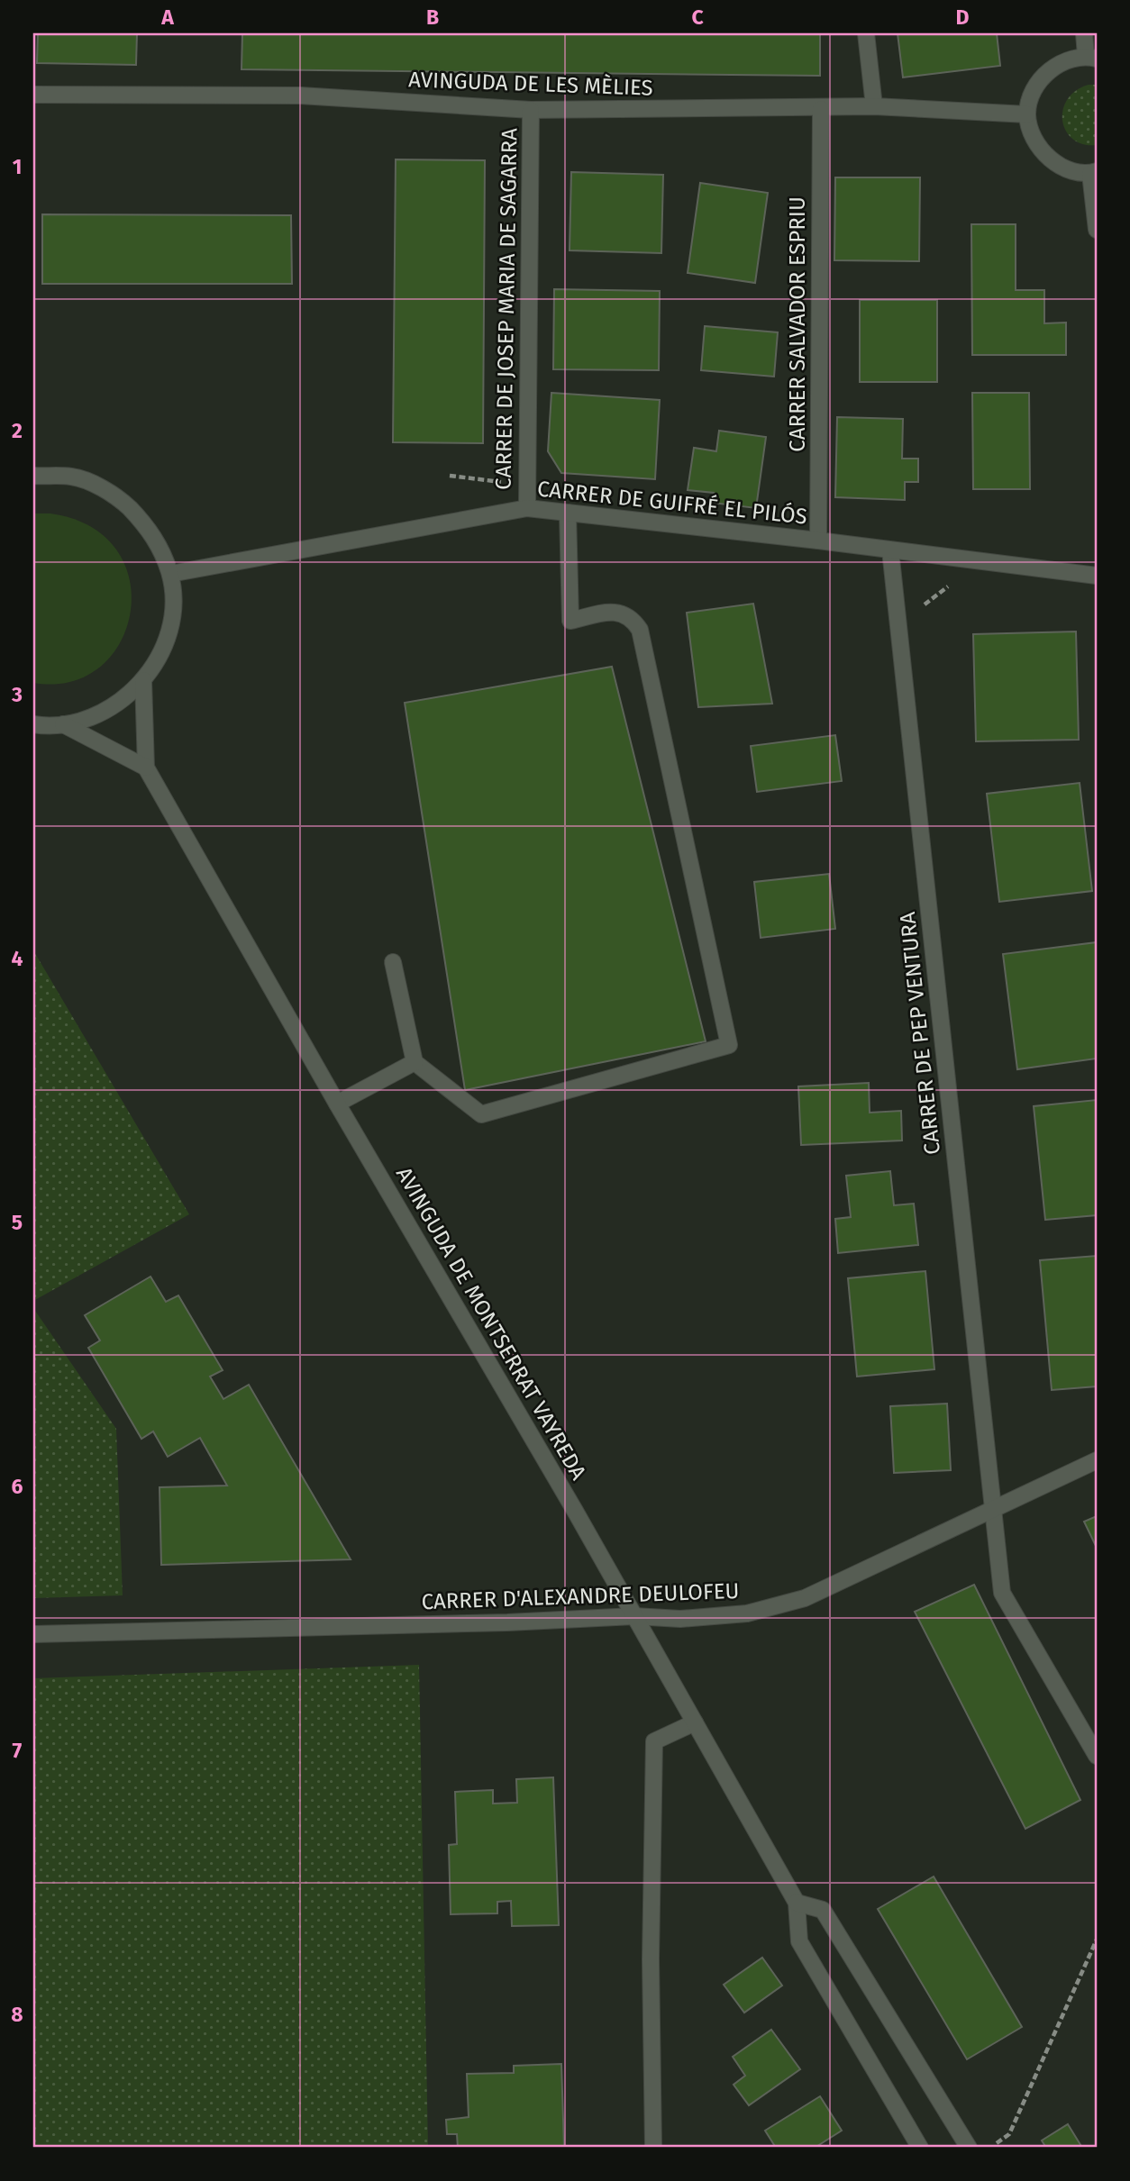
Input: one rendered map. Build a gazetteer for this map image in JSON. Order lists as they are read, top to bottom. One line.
{"streets":{"street":["AVINGUDA DE LES MÈLIES","CARRER DE JOSEP MARIA DE SAGARRA","CARRER SALVADOR ESPRIU","CARRER DE GUIFRÉ EL PILÓS","CARRER DE PEP VENTURA","AVINGUDA DE MONTSERRAT VAYREDA","CARRER D'ALEXANDRE DEULOFEU"]},"crossings":[["AVINGUDA DE LES MÈLIES","CARRER DE JOSEP MARIA DE SAGARRA"],["AVINGUDA DE LES MÈLIES","CARRER SALVADOR ESPRIU"],["CARRER DE JOSEP MARIA DE SAGARRA","CARRER DE GUIFRÉ EL PILÓS"],["CARRER SALVADOR ESPRIU","CARRER DE GUIFRÉ EL PILÓS"],["CARRER DE GUIFRÉ EL PILÓS","CARRER DE PEP VENTURA"],["CARRER DE PEP VENTURA","CARRER D'ALEXANDRE DEULOFEU"],["AVINGUDA DE MONTSERRAT VAYREDA","CARRER D'ALEXANDRE DEULOFEU"]],"grid":{"columns":["A","B","C","D"],"rows":["1","2","3","4","5","6","7","8"]}}
